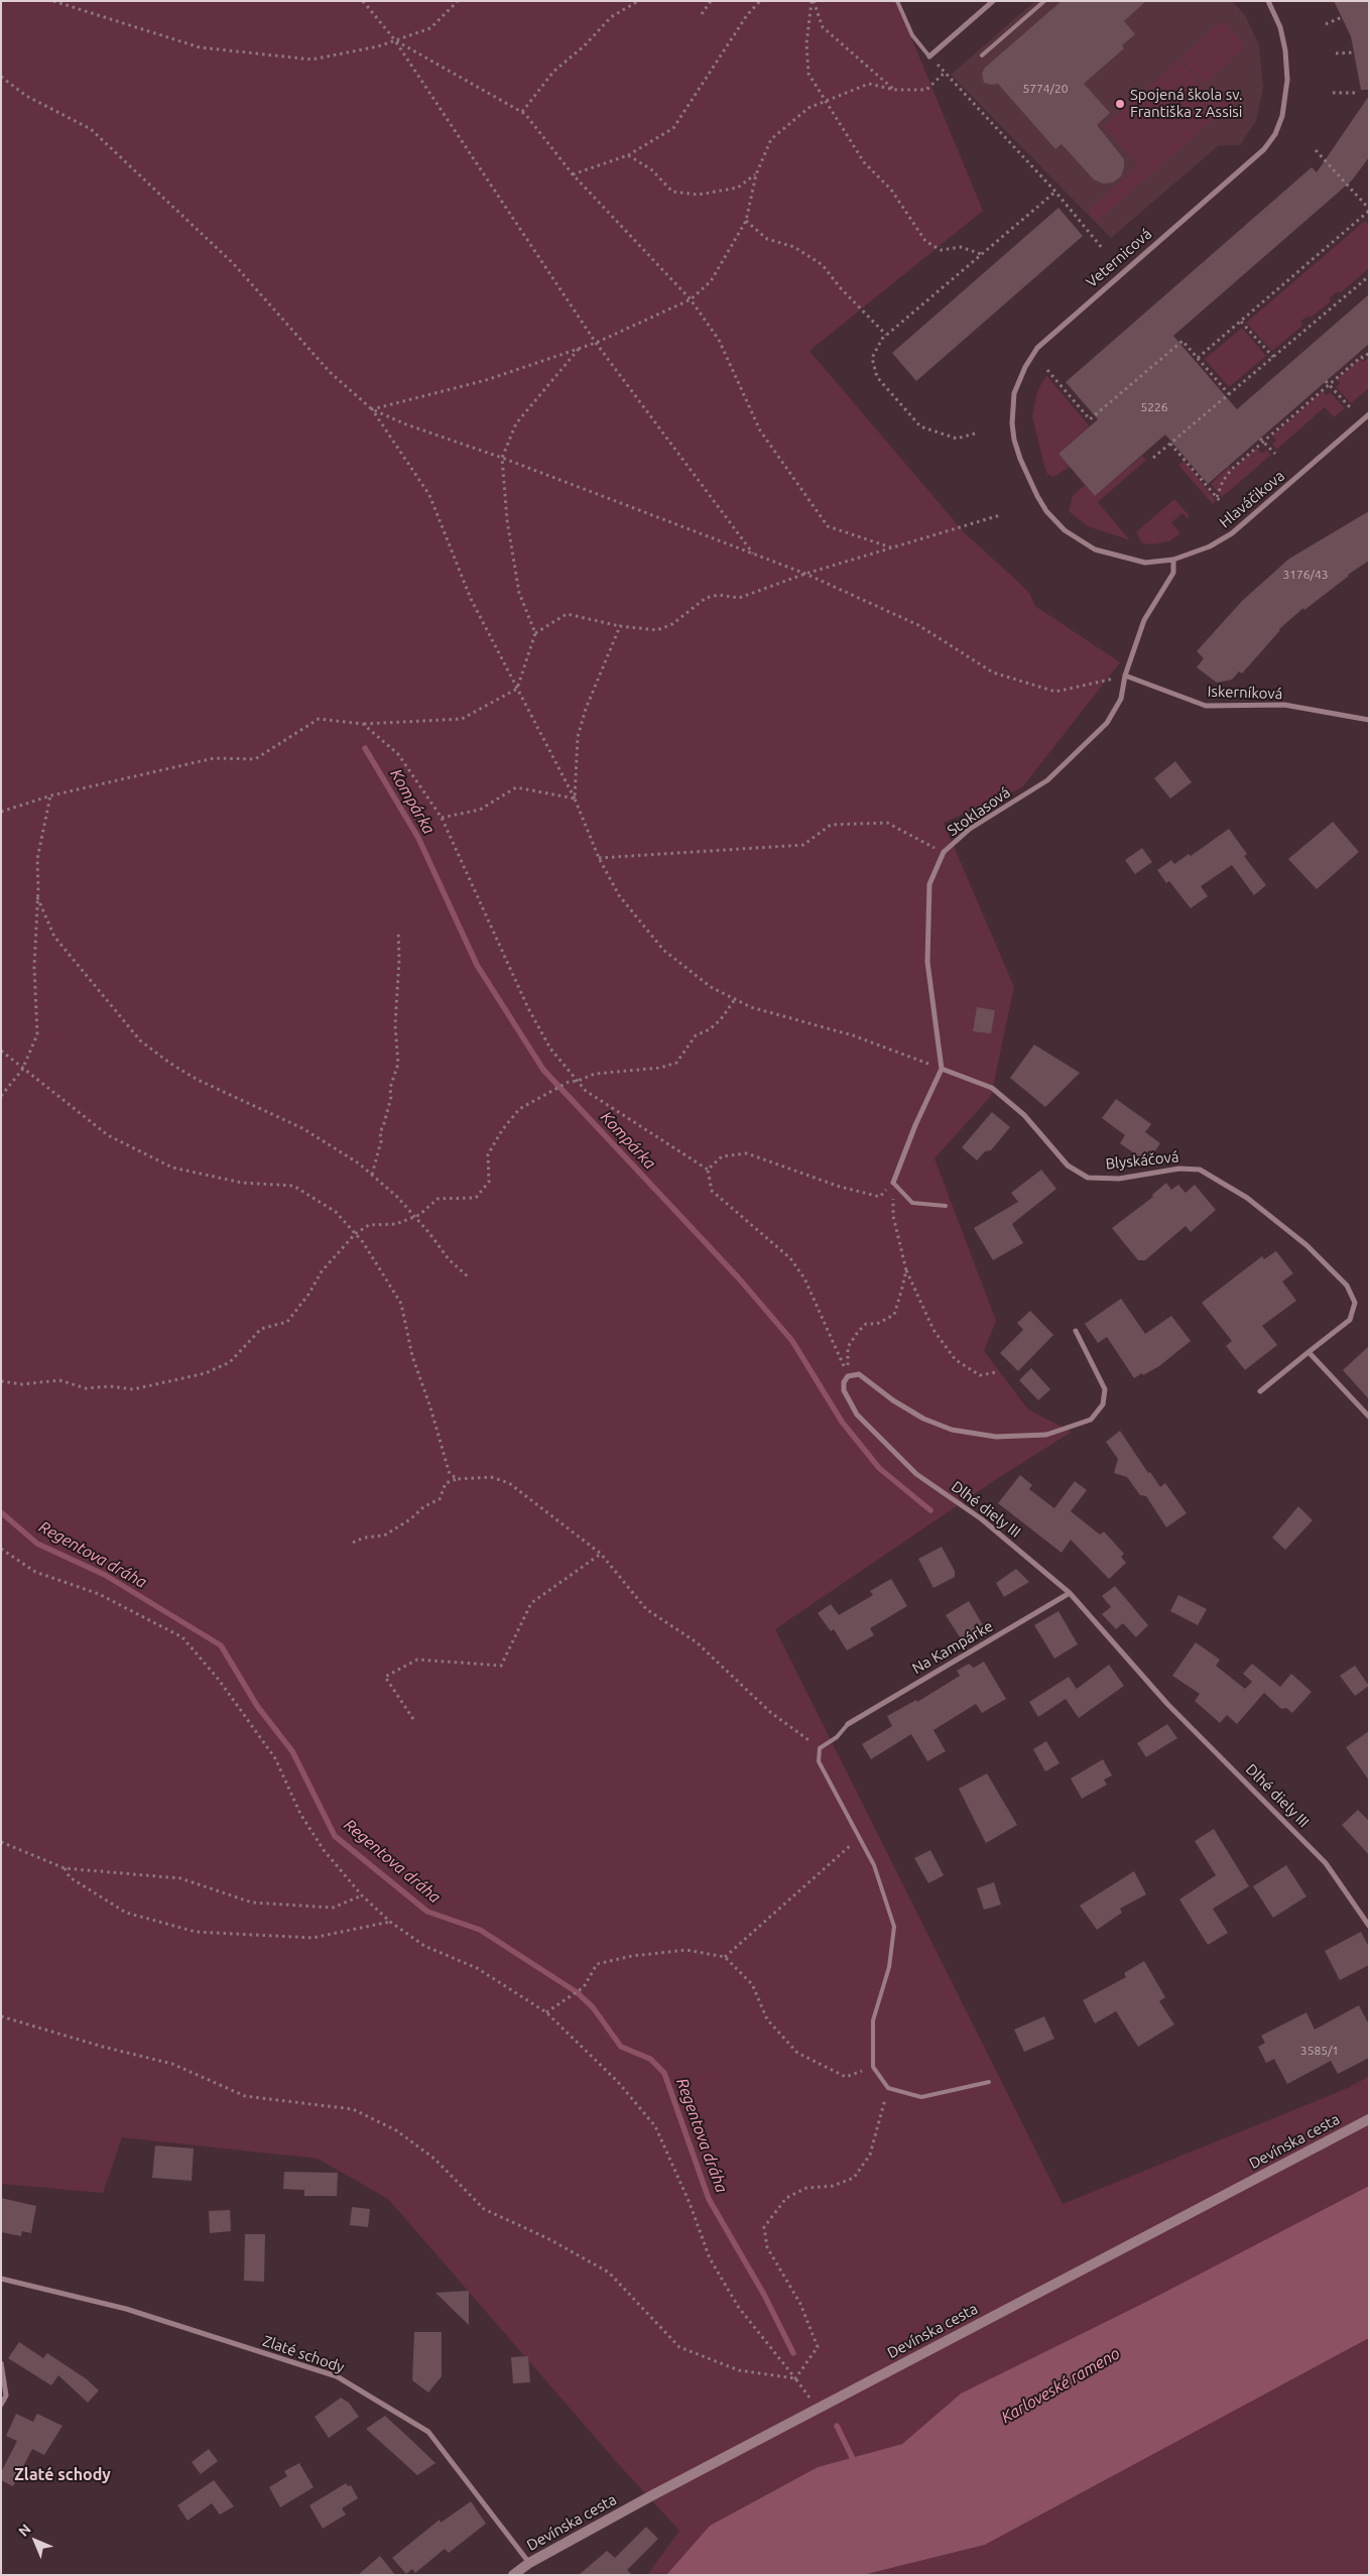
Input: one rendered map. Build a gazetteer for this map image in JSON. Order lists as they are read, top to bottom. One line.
{"streets":{"street":["Veternicová","Hlaváčikova","Iskerníková","Stoklasová","Blyskáčová","Dlhé diely III","Na Kampárke","Devínska cesta","Zlaté schody"]},"crossings":[["Veternicová","Hlaváčikova"],["Hlaváčikova","Stoklasová"],["Iskerníková","Stoklasová"],["Stoklasová","Blyskáčová"],["Dlhé diely III","Na Kampárke"],["Devínska cesta","Zlaté schody"]],"districts":["Zlaté schody"],"water":["Kompárka","Regentova dráha","Karloveské rameno"],"places":["Spojená škola sv. Františka z Assisi"],"house_numbers":["5774/20","5226","3176/43","3585/1"],"north":"top left"}
